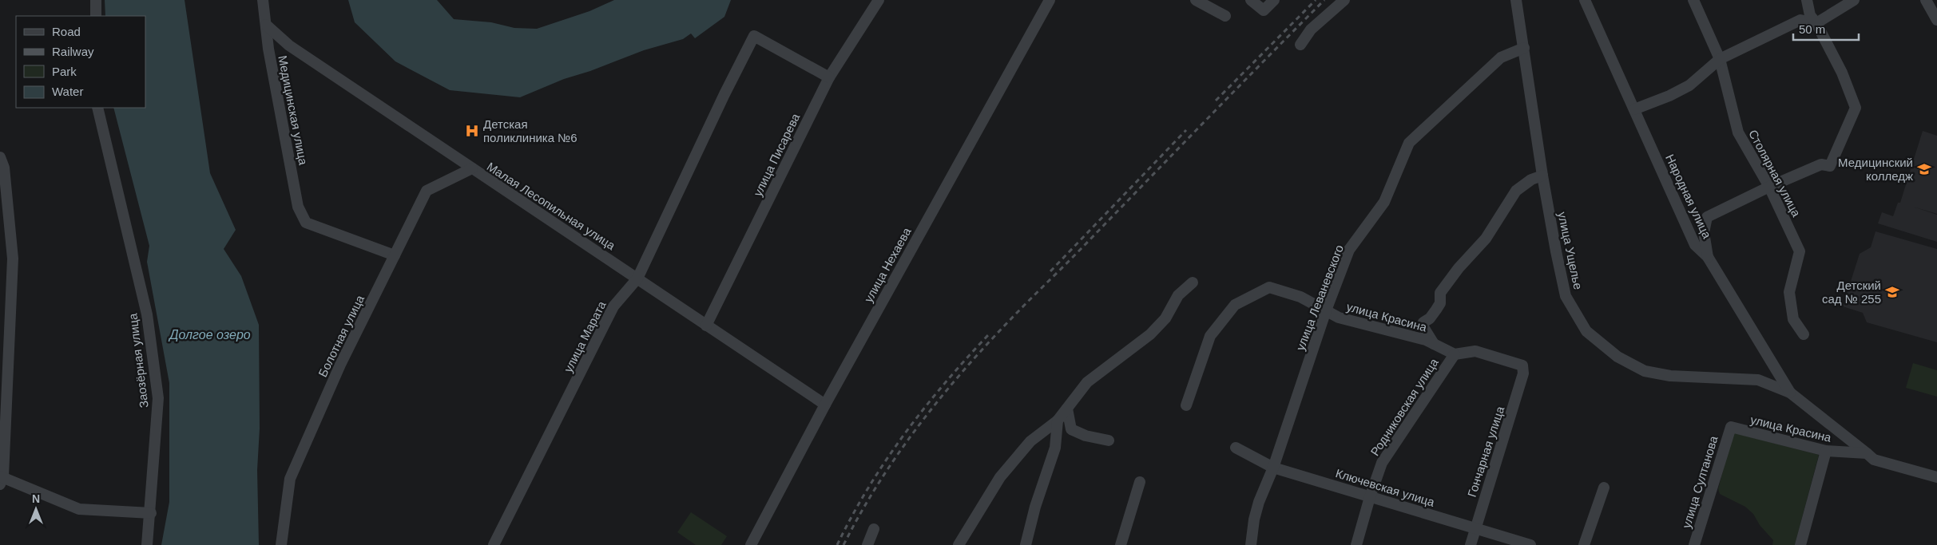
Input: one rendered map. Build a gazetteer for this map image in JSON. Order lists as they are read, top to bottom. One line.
{"streets":{"street":["Медицинская улица","улица Писарева","Столярная улица","Народная улица","Малая Лесопильная улица","улица Ущелье","улица Нехаева","улица Леваневского","улица Красина","Болотная улица","улица Марата","Заозёрная улица","Родниковская улица","Гончарная улица","улица Султанова","Ключевская улица"]},"crossings":[["Медицинская улица","Малая Лесопильная улица"],["Медицинская улица","Болотная улица"],["улица Писарева","Малая Лесопильная улица"],["улица Писарева","улица Марата"],["Народная улица","улица Ущелье"],["Малая Лесопильная улица","улица Нехаева"],["Малая Лесопильная улица","Болотная улица"],["Малая Лесопильная улица","улица Марата"],["улица Ущелье","улица Леваневского"],["улица Ущелье","улица Красина"],["улица Ущелье","Родниковская улица"],["улица Леваневского","улица Красина"],["улица Леваневского","Ключевская улица"],["улица Красина","Родниковская улица"],["улица Красина","Гончарная улица"],["улица Красина","улица Султанова"],["Родниковская улица","Гончарная улица"],["Родниковская улица","Ключевская улица"],["Гончарная улица","Ключевская улица"]],"water":["Долгое озеро"],"places":{"hospital":["Детская поликлиника №6"],"school or university":["Медицинский колледж","Детский сад № 255"]},"legend":["Road","Railway","Park","Water"],"scale_bar":"50 m","north":"top"}
